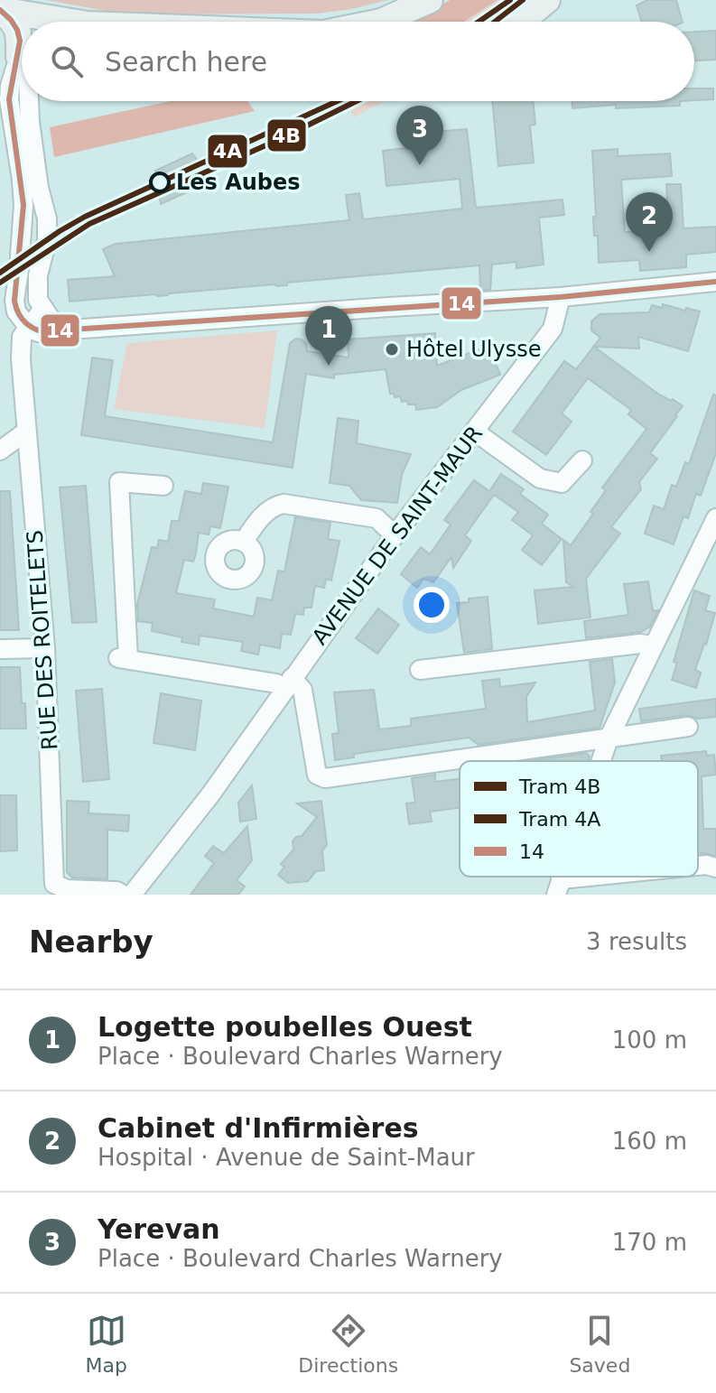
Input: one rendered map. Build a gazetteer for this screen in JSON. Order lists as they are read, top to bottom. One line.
{"streets":{"street":["AVENUE DE SAINT-MAUR","RUE DES ROITELETS"]},"places":["Les Aubes","Hôtel Ulysse"],"lines":["tram line 4B","tram line 4A","transit line 14"],"legend":["Tram 4B","Tram 4A","14"],"page":{"search":"Search here","pins":["3","2","1"],"heading":["Nearby","3 results"],"list":[{"mark":"1","name":"Logette poubelles Ouest","note":"Place · Boulevard Charles Warnery","value":"100 m"},{"mark":"2","name":"Cabinet d'Infirmières","note":"Hospital · Avenue de Saint-Maur","value":"160 m"},{"mark":"3","name":"Yerevan","note":"Place · Boulevard Charles Warnery","value":"170 m"}],"nav":["Map","Directions","Saved"]}}
